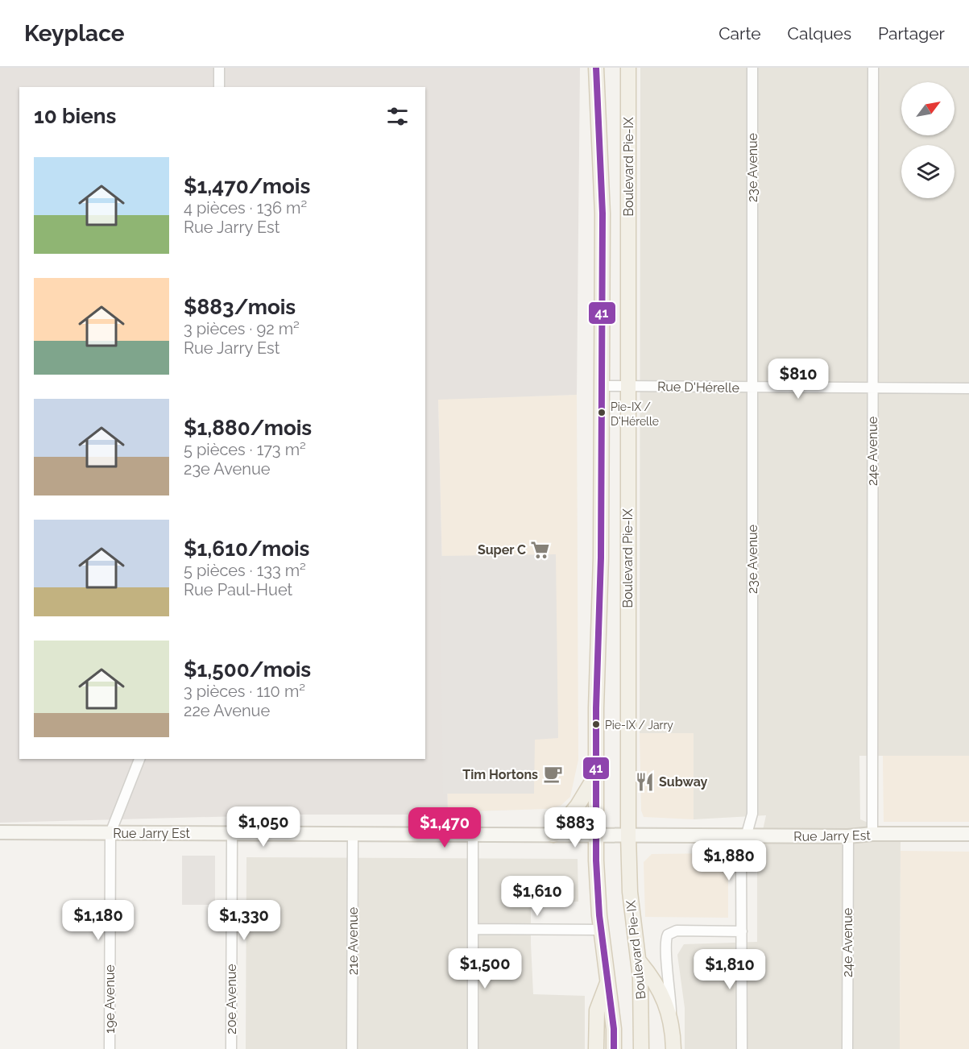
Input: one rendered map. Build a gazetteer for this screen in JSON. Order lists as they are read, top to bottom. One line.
{"streets":{"main road":["Boulevard Pie-IX"],"street":["23e Avenue","Rue D'Hérelle","24e Avenue","Rue Jarry Est","21e Avenue","19e Avenue","20e Avenue"]},"crossings":[["Boulevard Pie-IX","Rue D'Hérelle"],["Boulevard Pie-IX","Rue Jarry Est"],["23e Avenue","Rue D'Hérelle"],["23e Avenue","Rue Jarry Est"],["Rue D'Hérelle","24e Avenue"],["24e Avenue","Rue Jarry Est"],["Rue Jarry Est","21e Avenue"],["Rue Jarry Est","19e Avenue"],["Rue Jarry Est","20e Avenue"]],"places":{"other":["Pie-IX / D'Hérelle","Pie-IX / Jarry"],"supermarket":["Super C"],"cafe":["Tim Hortons"],"restaurant":["Subway"]},"lines":["transit line 41"],"north":"top right","page":{"header":"Keyplace","nav":["Carte","Calques","Partager"],"heading":"10 biens","list":[{"name":"$1,470/mois","note":"4 pièces · 136 m² · Rue Jarry Est"},{"name":"$883/mois","note":"3 pièces · 92 m² · Rue Jarry Est"},{"name":"$1,880/mois","note":"5 pièces · 173 m² · 23e Avenue"},{"name":"$1,610/mois","note":"5 pièces · 133 m² · Rue Paul-Huet"},{"name":"$1,500/mois","note":"3 pièces · 110 m² · 22e Avenue"}],"price":["$810","$1,050","$1,470","$883","$1,880","$1,610","$1,180","$1,330","$1,500","$1,810"]}}
